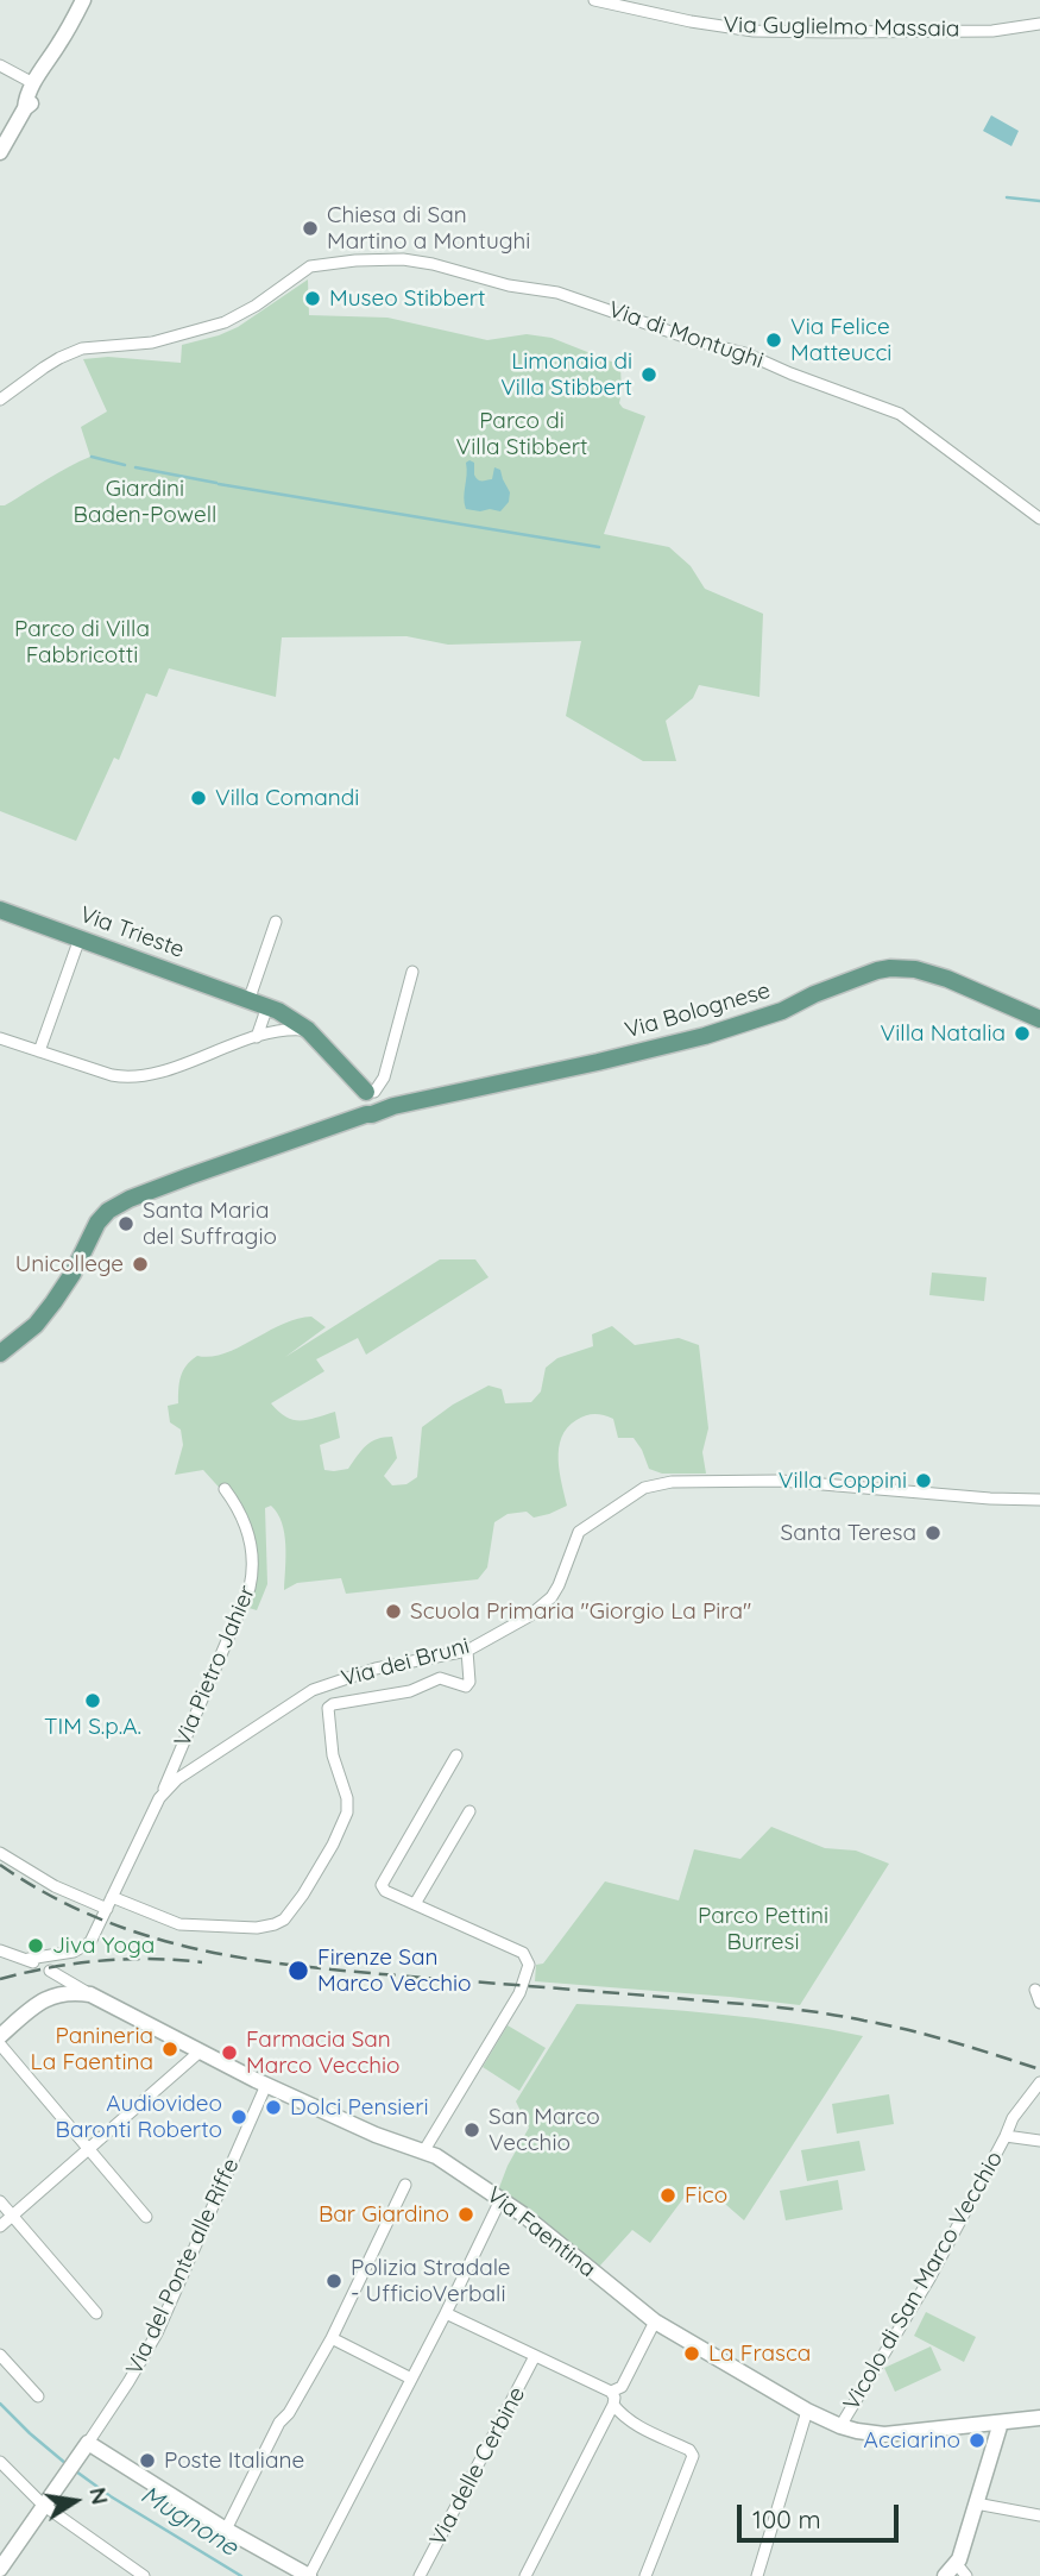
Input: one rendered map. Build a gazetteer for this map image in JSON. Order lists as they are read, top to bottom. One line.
{"streets":{"main road":["Via Trieste","Via Bolognese"],"street":["Via Guglielmo Massaia","Via di Montughi","Via dei Bruni","Via Pietro Jahier","Via Faentina","Via del Ponte alle Riffe","Vicolo di San Marco Vecchio","Via delle Cerbine"]},"crossings":[["Via Trieste","Via Bolognese"],["Via dei Bruni","Via Pietro Jahier"],["Via Faentina","Via del Ponte alle Riffe"],["Via Faentina","Vicolo di San Marco Vecchio"]],"water":["Mugnone"],"parks":["Parco di Villa Stibbert","Giardini Baden-Powell","Parco di Villa Fabbricotti","Parco Pettini Burresi"],"places":["Chiesa di San Martino a Montughi","Museo Stibbert","Via Felice Matteucci","Limonaia di Villa Stibbert","Villa Comandi","Villa Natalia","Santa Maria del Suffragio","Unicollege","Villa Coppini","Santa Teresa","Scuola Primaria \"Giorgio La Pira\"","TIM S.p.A.","Jiva Yoga","Firenze San Marco Vecchio","Panineria La Faentina","Farmacia San Marco Vecchio","Dolci Pensieri","Audiovideo Baronti Roberto","San Marco Vecchio","Fico","Bar Giardino","Polizia Stradale - UfficioVerbali","La Frasca","Acciarino","Poste Italiane"],"scale_bar":"100 m","north":"right"}
